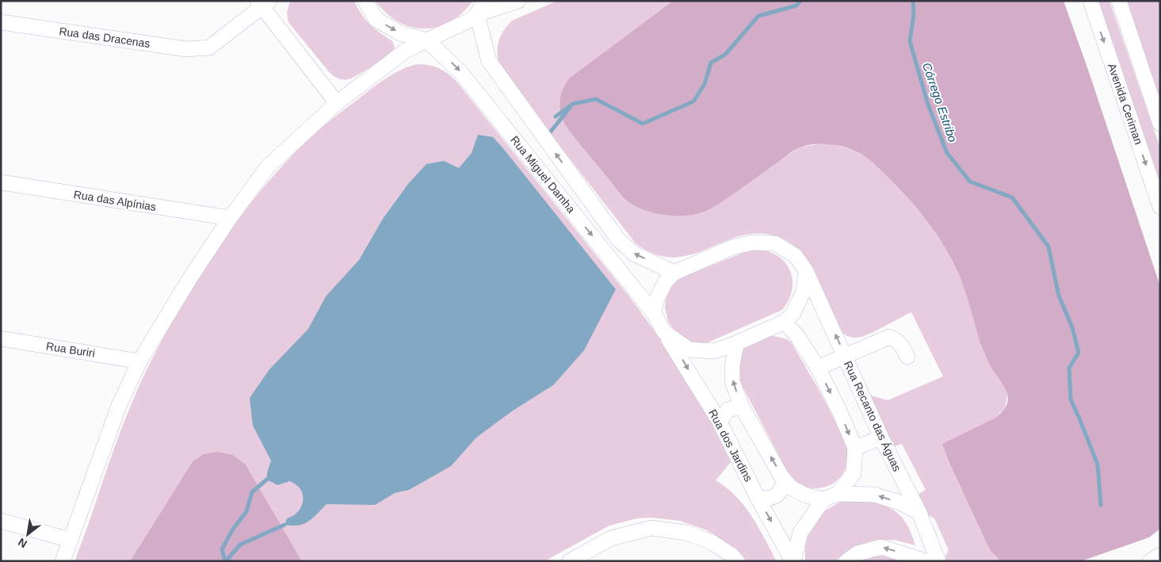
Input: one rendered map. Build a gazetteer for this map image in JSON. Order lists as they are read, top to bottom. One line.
{"streets":{"street":["Rua das Dracenas","Avenida Ceriman","Rua Miguel Damha","Rua das Alpínias","Rua Buriri","Rua Recanto das Águas","Rua dos Jardins"]},"crossings":[["Rua Miguel Damha","Rua Recanto das Águas"],["Rua Miguel Damha","Rua dos Jardins"],["Rua Recanto das Águas","Rua dos Jardins"]],"water":["Córrego Estribo"],"north":"bottom left"}
